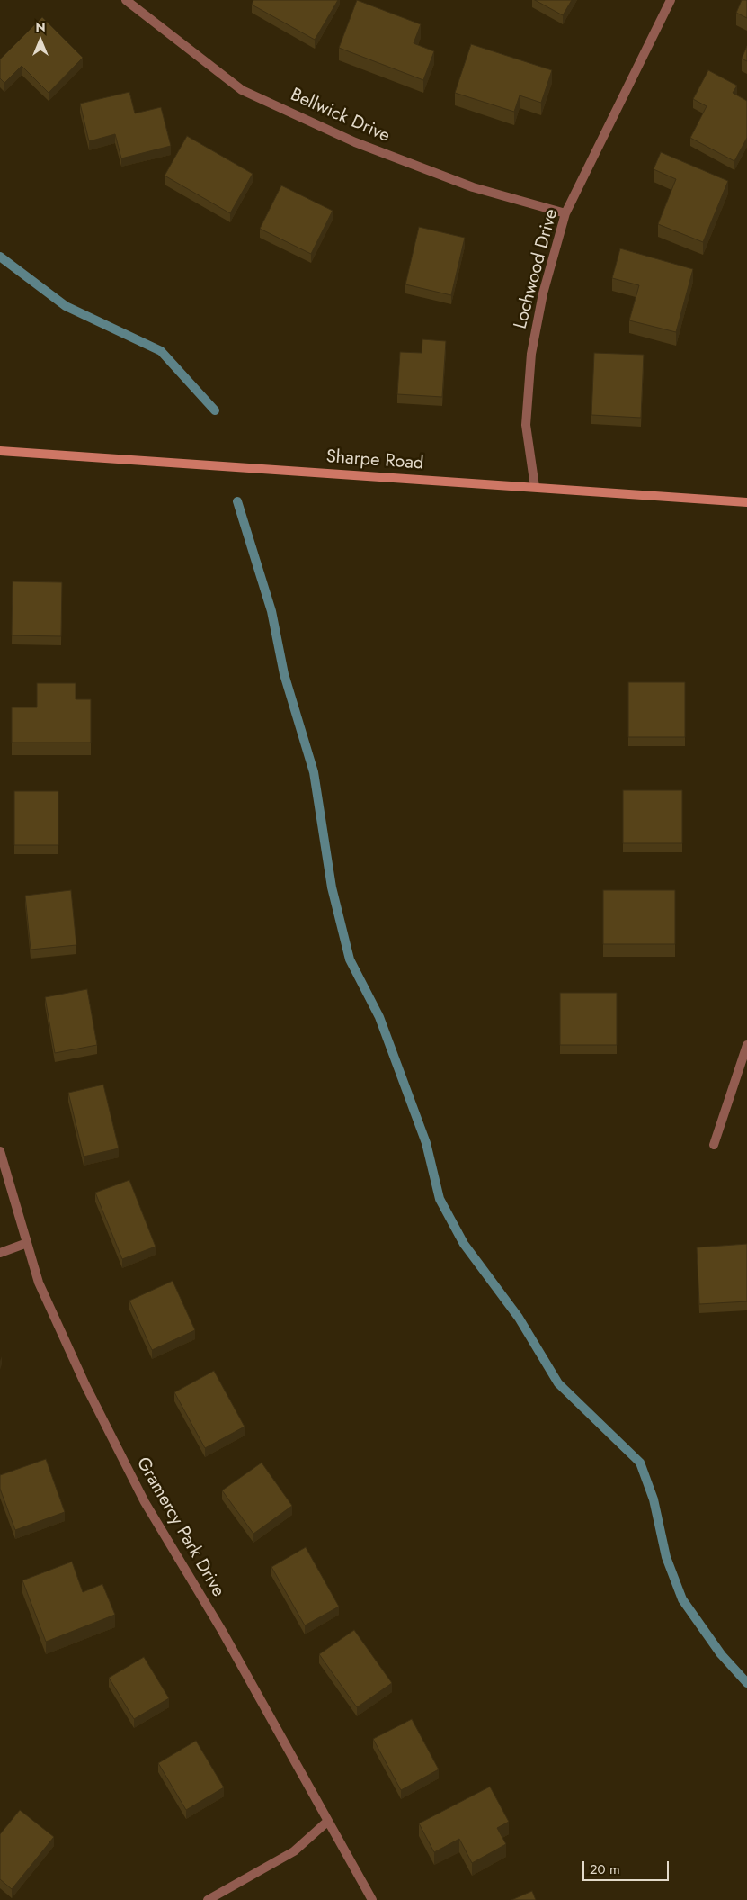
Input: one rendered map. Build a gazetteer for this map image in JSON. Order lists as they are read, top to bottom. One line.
{"streets":{"street":["Bellwick Drive","Lochwood Drive","Sharpe Road","Gramercy Park Drive"]},"crossings":[["Bellwick Drive","Lochwood Drive"],["Lochwood Drive","Sharpe Road"]],"scale_bar":"20 m","north":"top"}
